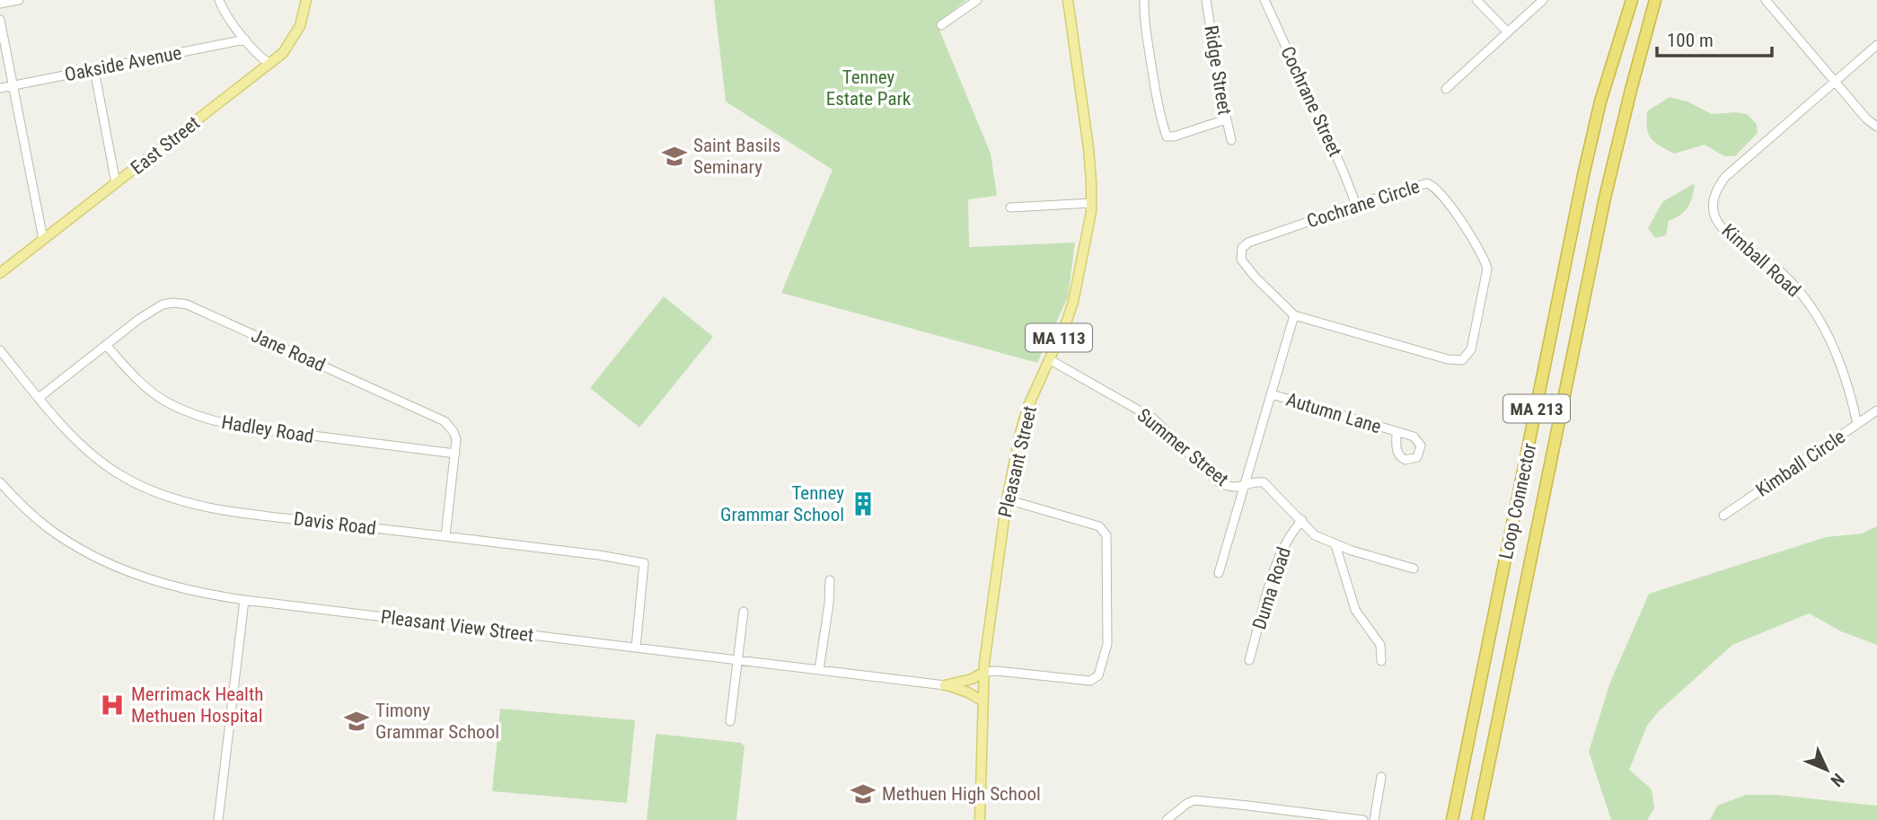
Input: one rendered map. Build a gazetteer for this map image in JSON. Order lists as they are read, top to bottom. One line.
{"streets":{"highway":["MA 213","Loop Connector"],"main road":["East Street","MA 113","Pleasant Street"],"street":["Oakside Avenue","Ridge Street","Cochrane Street","Cochrane Circle","Kimball Road","Jane Road","Autumn Lane","Hadley Road","Summer Street","Kimball Circle","Davis Road","Duma Road","Pleasant View Street"]},"crossings":[["Cochrane Street","Cochrane Circle"],["Kimball Road","Kimball Circle"],["Jane Road","Hadley Road"],["Jane Road","Davis Road"],["Summer Street","Pleasant Street"],["Summer Street","Duma Road"],["Davis Road","Pleasant View Street"]],"parks":["Tenney Estate Park"],"places":{"school or university":["Saint Basils Seminary","Timony Grammar School","Methuen High School"],"building":["Tenney Grammar School"],"hospital":["Merrimack Health Methuen Hospital"]},"scale_bar":"100 m","north":"bottom right"}
